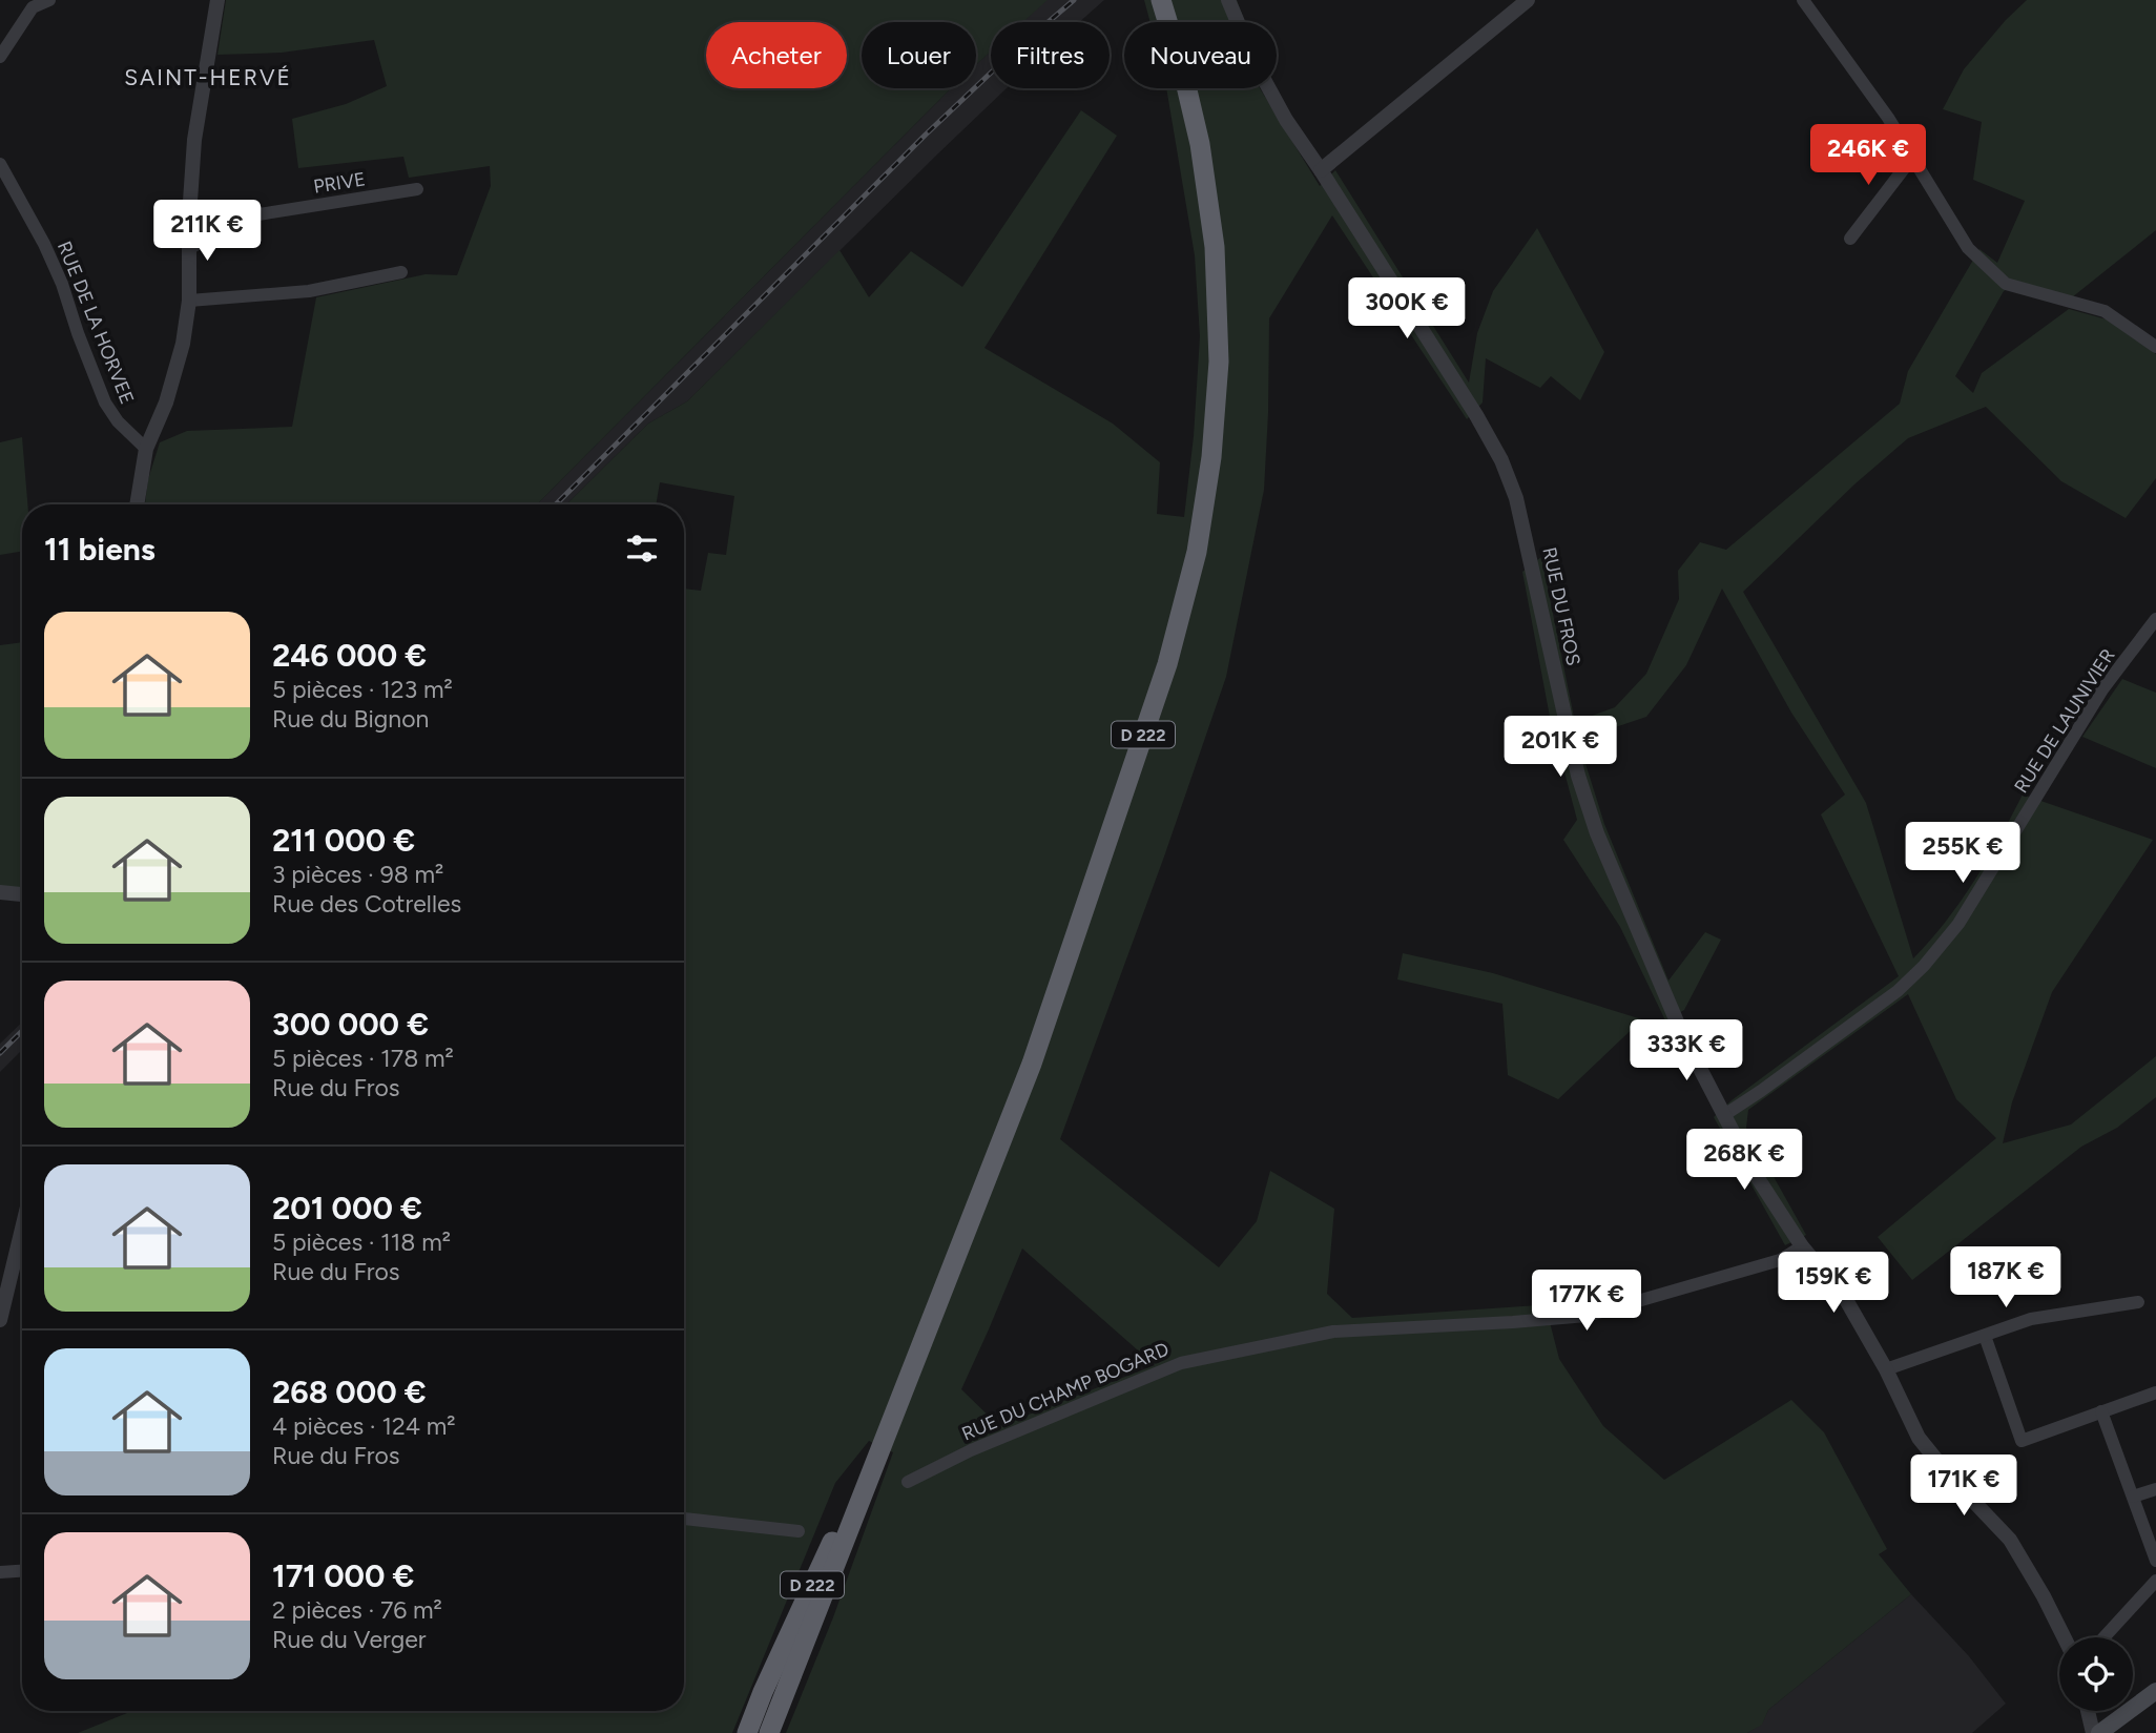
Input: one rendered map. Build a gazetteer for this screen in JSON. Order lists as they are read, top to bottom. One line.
{"streets":{"highway":["D 222"],"street":["PRIVE","RUE DE LA HORVEE","RUE DU FROS","RUE DE LAUNIVIER","RUE DU CHAMP BOGARD"]},"crossings":[["RUE DU FROS","RUE DE LAUNIVIER"],["RUE DU FROS","RUE DU CHAMP BOGARD"]],"districts":["SAINT-HERVÉ"],"page":{"chip":["Acheter","Louer","Filtres","Nouveau"],"price":["246K €","211K €","300K €","201K €","255K €","333K €","268K €","187K €","159K €","177K €","171K €"],"heading":"11 biens","list":[{"name":"246 000 €","note":"5 pièces · 123 m² · Rue du Bignon"},{"name":"211 000 €","note":"3 pièces · 98 m² · Rue des Cotrelles"},{"name":"300 000 €","note":"5 pièces · 178 m² · Rue du Fros"},{"name":"201 000 €","note":"5 pièces · 118 m² · Rue du Fros"},{"name":"268 000 €","note":"4 pièces · 124 m² · Rue du Fros"},{"name":"171 000 €","note":"2 pièces · 76 m² · Rue du Verger"}]}}
